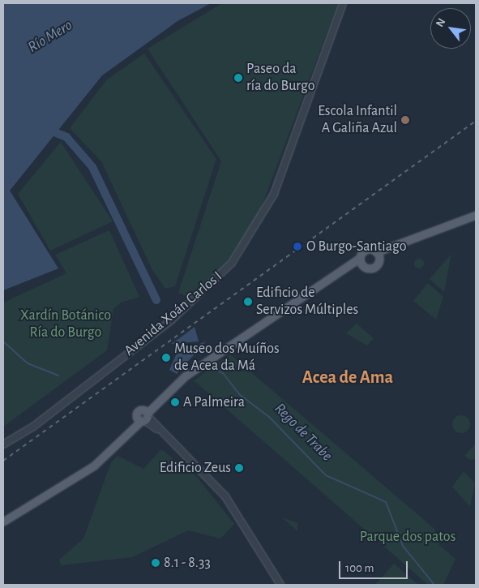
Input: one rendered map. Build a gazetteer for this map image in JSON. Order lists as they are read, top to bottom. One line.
{"streets":{"street":["Avenida Xoán Carlos I"]},"districts":["Acea de Ama"],"water":["Río Mero","Rego de Trabe"],"parks":["Xardín Botánico Ría do Burgo","Parque dos patos"],"places":["Paseo da ría do Burgo","Escola Infantil A Galiña Azul","O Burgo-Santiago","Edificio de Servizos Múltiples","Museo dos Muíños de Acea da Má","A Palmeira","Edificio Zeus","8.1 - 8.33"],"scale_bar":"100 m","north":"top left"}
